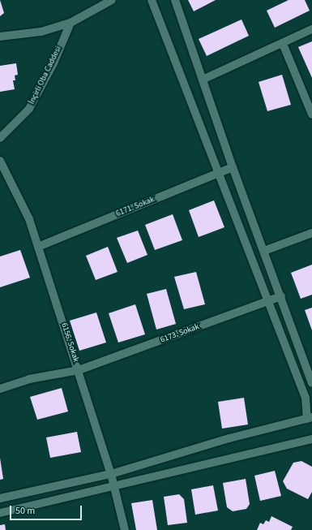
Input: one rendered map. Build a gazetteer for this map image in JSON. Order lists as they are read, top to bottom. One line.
{"streets":{"street":["İnçirli Oba Caddesi","6171. Sokak","6173. Sokak","6156. Sokak"]},"crossings":[["6171. Sokak","6156. Sokak"],["6173. Sokak","6156. Sokak"]],"scale_bar":"50 m"}
